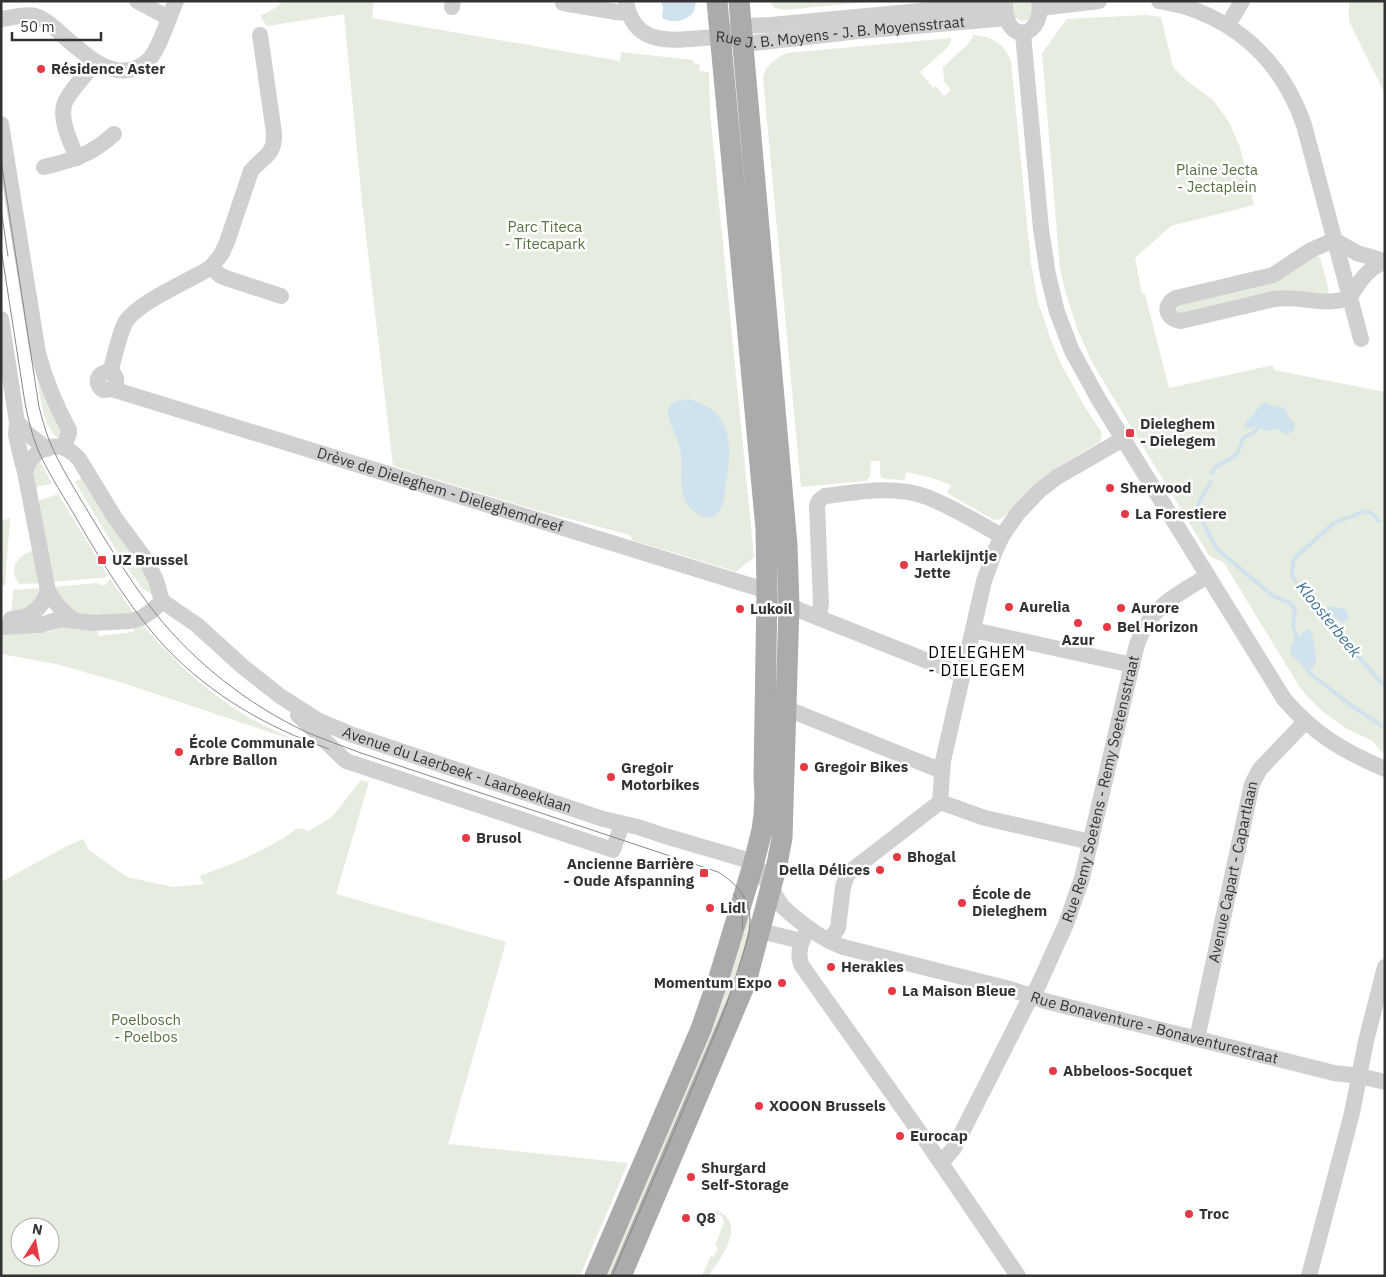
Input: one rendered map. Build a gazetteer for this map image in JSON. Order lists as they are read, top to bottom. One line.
{"streets":{"street":["Rue J. B. Moyens - J. B. Moyensstraat","Drève de Dieleghem - Dieleghemdreef","Avenue du Laerbeek - Laarbeeklaan","Rue Remy Soetens - Remy Soetensstraat","Avenue Capart - Capartlaan","Rue Bonaventure - Bonaventurestraat"]},"crossings":[["Rue Remy Soetens - Remy Soetensstraat","Rue Bonaventure - Bonaventurestraat"],["Avenue Capart - Capartlaan","Rue Bonaventure - Bonaventurestraat"]],"districts":["DIELEGHEM - DIELEGEM"],"water":["Kloosterbeek"],"parks":["Plaine Jecta - Jectaplein","Parc Titeca - Titecapark","Poelbosch - Poelbos"],"places":{"other":["Résidence Aster","Sherwood","La Forestiere","Harlekijntje Jette","Aurelia","Aurore","Lukoil","Azur","Bel Horizon","École Communale Arbre Ballon","Gregoir Bikes","Gregoir Motorbikes","Brusol","Bhogal","Della Délices","École de Dieleghem","Lidl","Herakles","Momentum Expo","La Maison Bleue","Abbeloos-Socquet","XOOON Brussels","Eurocap","Shurgard Self-Storage","Troc","Q8"],"transit":["Dieleghem - Dielegem","UZ Brussel","Ancienne Barrière - Oude Afspanning"]},"scale_bar":"50 m","north":"top"}
